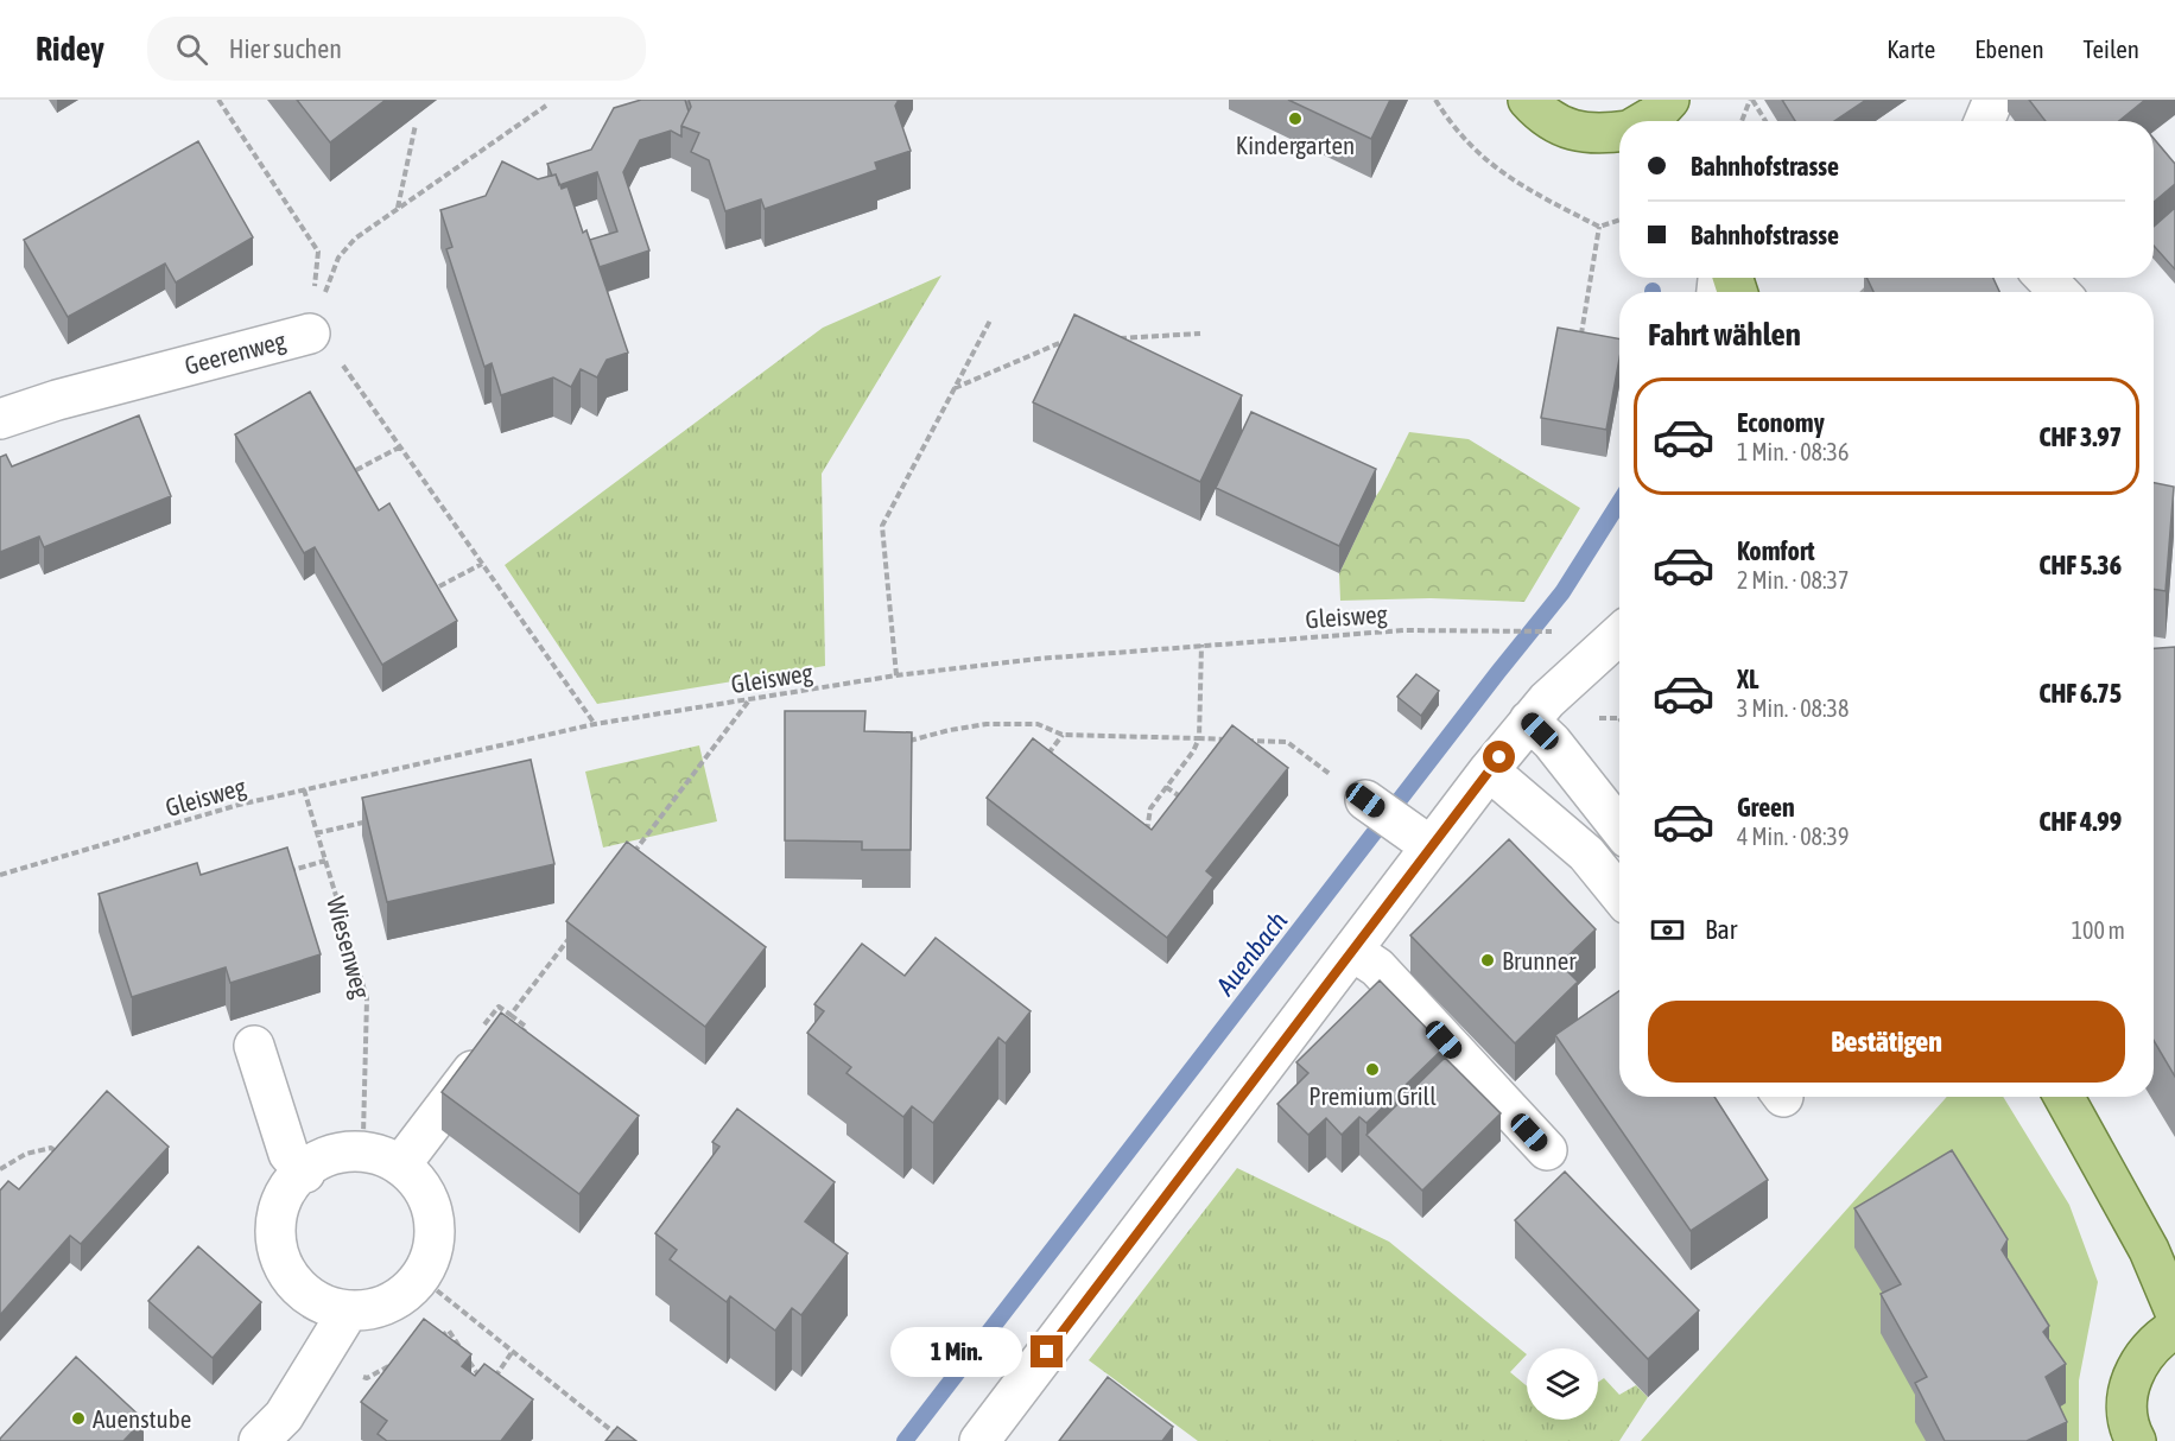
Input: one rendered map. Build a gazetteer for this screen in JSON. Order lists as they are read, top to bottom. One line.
{"streets":{"street":["Geerenweg"],"path":["Gleisweg","Wiesenweg"]},"crossings":[["Gleisweg","Wiesenweg"]],"water":["Auenbach"],"places":["Kindergarten","Brunner","Premium Grill","Auenstube"],"page":{"header":"Ridey","search":"Hier suchen","nav":["Karte","Ebenen","Teilen"],"banner":["Bahnhofstrasse","Bahnhofstrasse"],"heading":"Fahrt wählen","list":[{"name":"Economy","note":"1 Min. · 08:36","value":"CHF 3.97"},{"name":"Komfort","note":"2 Min. · 08:37","value":"CHF 5.36"},{"name":"XL","note":"3 Min. · 08:38","value":"CHF 6.75"},{"name":"Green","note":"4 Min. · 08:39","value":"CHF 4.99"}],"pay":["Bar","100 m"],"buttons":"Bestätigen","bubble":"1 Min."}}
